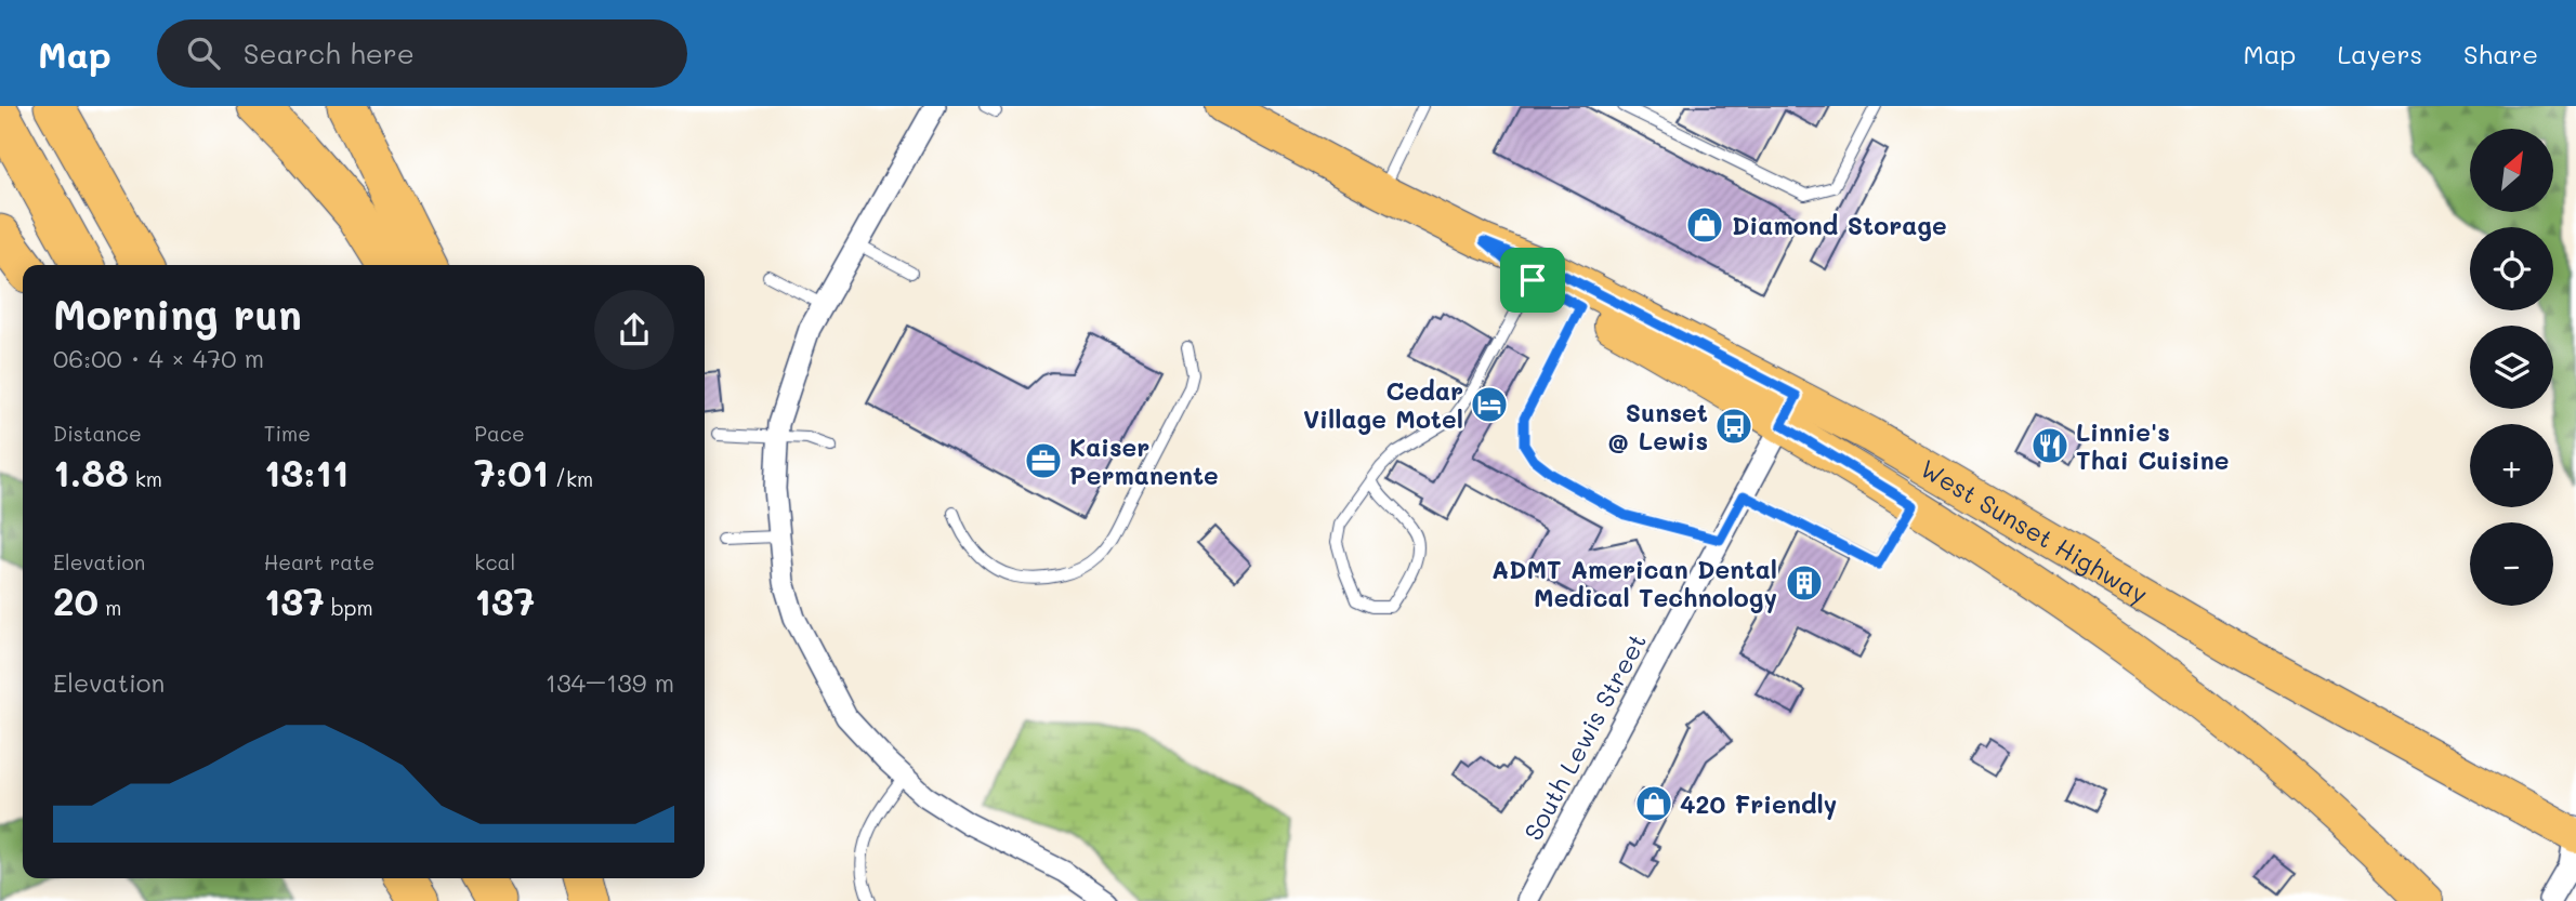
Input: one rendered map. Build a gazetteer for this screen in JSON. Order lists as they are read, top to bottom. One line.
{"streets":{"main road":["West Sunset Highway"],"street":["South Lewis Street"]},"crossings":[["West Sunset Highway","South Lewis Street"]],"places":{"shop":["Diamond Storage","420 Friendly"],"hotel":["Cedar Village Motel"],"bus stop":["Sunset @ Lewis"],"restaurant":["Linnie's Thai Cuisine"],"office":["Kaiser Permanente"],"building":["ADMT American Dental Medical Technology"]},"north":"top right","page":{"header":"Map","search":"Search here","nav":["Map","Layers","Share"],"map_buttons":["+","−"],"heading":["Morning run","06:00 · 4 × 470 m"],"stats":[["Distance","1.88 km"],["Time","13:11"],["Pace","7:01 /km"],["Elevation","20 m"],["Heart rate","137 bpm"],["kcal","137"]],"chart":["Elevation","134–139 m"]}}
